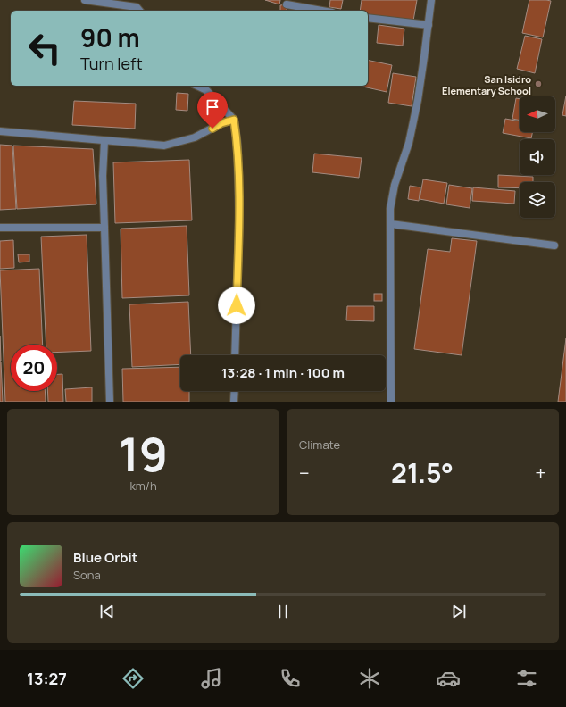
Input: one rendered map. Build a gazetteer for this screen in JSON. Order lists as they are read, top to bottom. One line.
{"places":["San Isidro Elementary School"],"north":"left","page":{"turn":["90 m","Turn left"],"limit":"20","trip":"13:28 · 1 min · 100 m","tile":[["19","km/h"],"Climate"],"heat":["−","21.5°","+"],"song":["Blue Orbit","Sona"],"tabs":"13:27"}}
